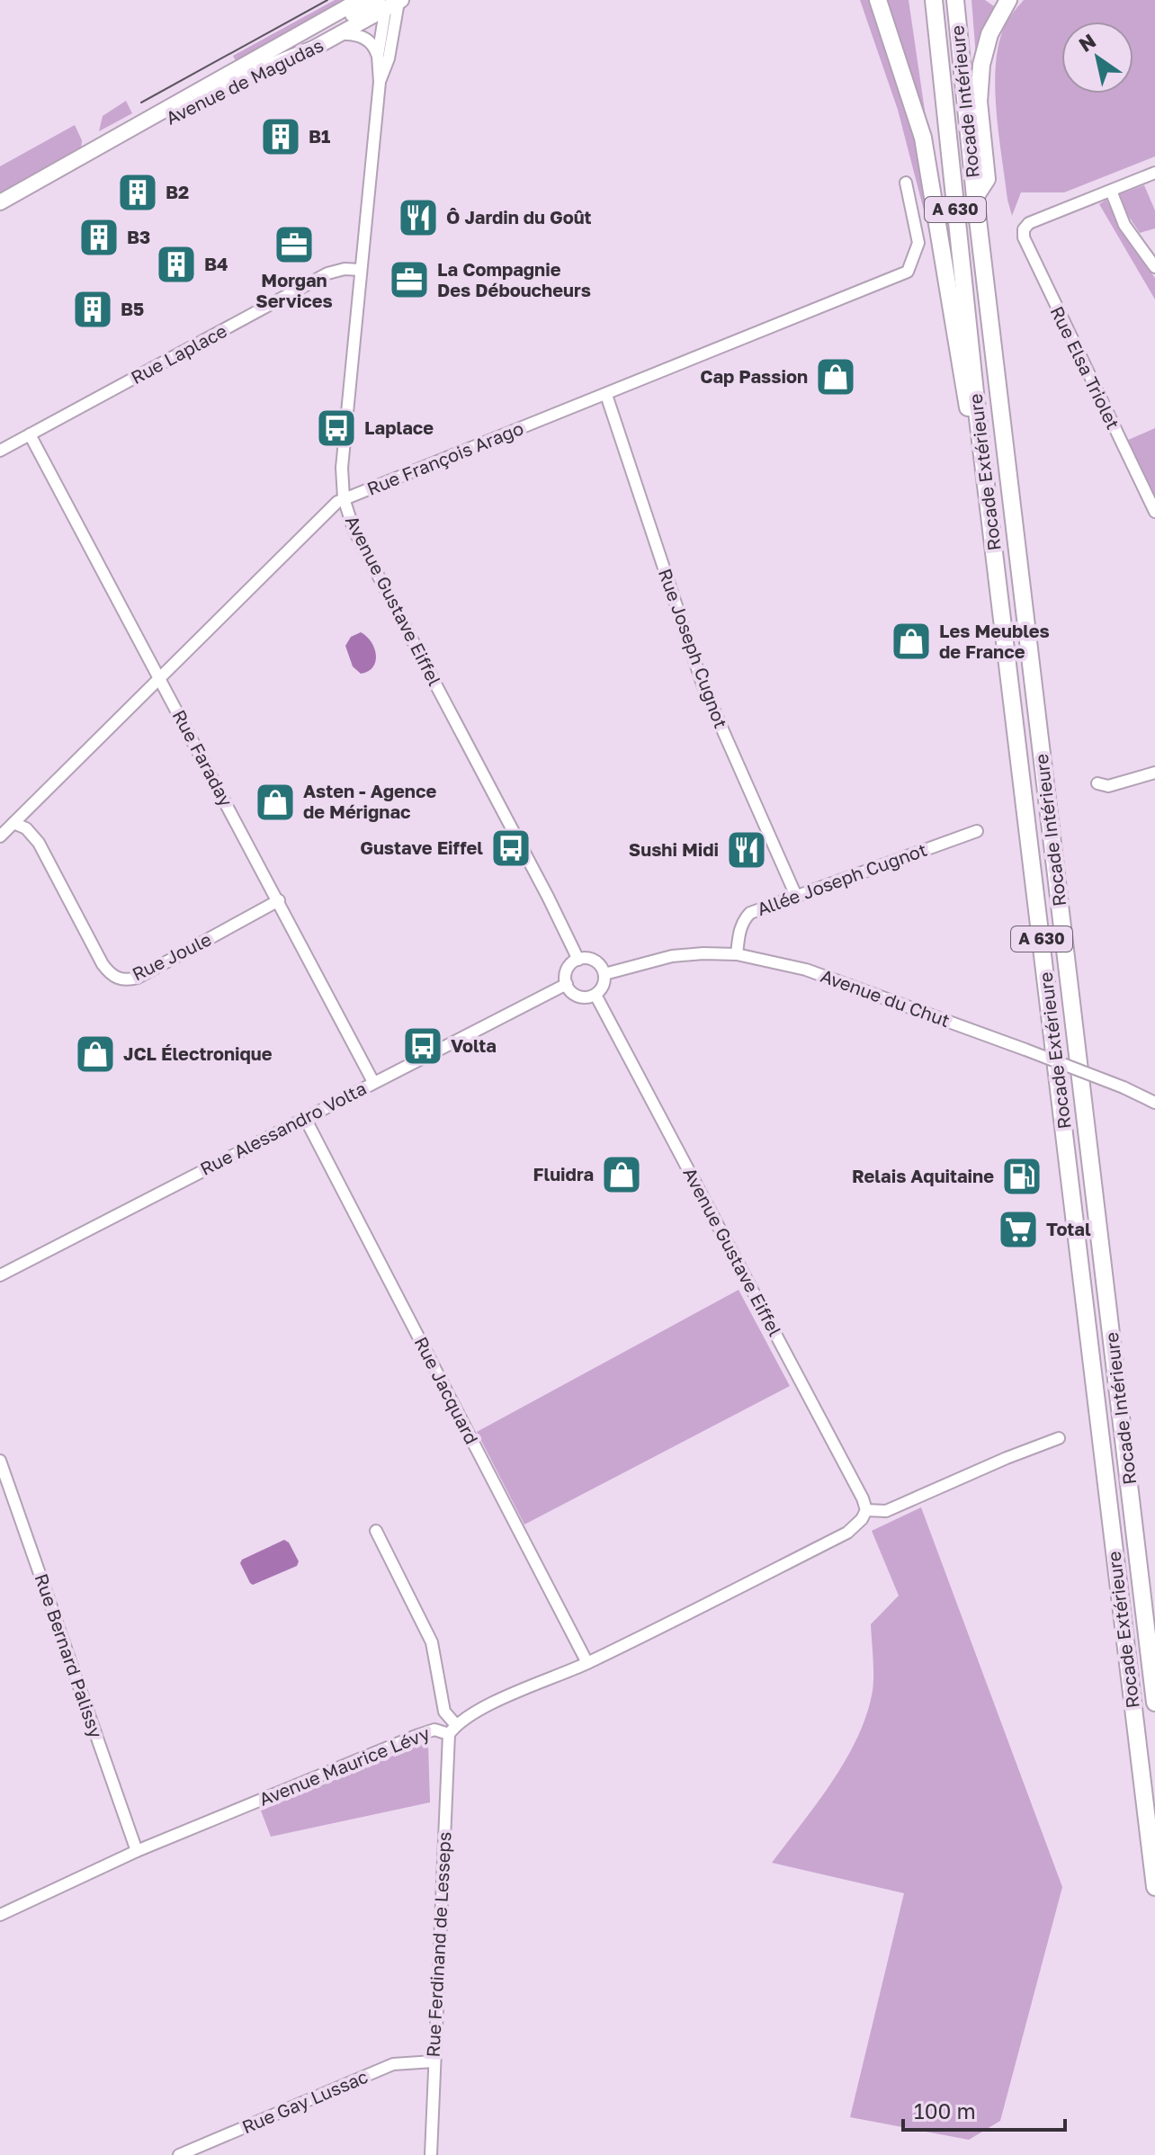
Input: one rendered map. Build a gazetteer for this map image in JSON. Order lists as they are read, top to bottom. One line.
{"streets":{"highway":["Rocade Intérieure","A 630","Rocade Extérieure"],"main road":["Avenue de Magudas"],"street":["Rue Laplace","Rue Elsa Triolet","Rue François Arago","Avenue Gustave Eiffel","Rue Joseph Cugnot","Rue Faraday","Allée Joseph Cugnot","Rue Joule","Avenue du Chut","Rue Alessandro Volta","Rue Jacquard","Rue Bernard Palissy","Avenue Maurice Lévy","Rue Ferdinand de Lesseps","Rue Gay Lussac"]},"crossings":[["Avenue de Magudas","Avenue Gustave Eiffel"],["Rue Laplace","Avenue Gustave Eiffel"],["Rue Laplace","Rue Faraday"],["Rue François Arago","Avenue Gustave Eiffel"],["Rue François Arago","Rue Joseph Cugnot"],["Rue François Arago","Rue Faraday"],["Rue François Arago","Rue Joule"],["Avenue Gustave Eiffel","Avenue du Chut"],["Avenue Gustave Eiffel","Rue Alessandro Volta"],["Avenue Gustave Eiffel","Avenue Maurice Lévy"],["Rue Joseph Cugnot","Allée Joseph Cugnot"],["Rue Faraday","Rue Joule"],["Rue Faraday","Rue Alessandro Volta"],["Allée Joseph Cugnot","Avenue du Chut"],["Avenue du Chut","Rue Alessandro Volta"],["Rue Alessandro Volta","Rue Jacquard"],["Rue Jacquard","Avenue Maurice Lévy"],["Rue Bernard Palissy","Avenue Maurice Lévy"],["Avenue Maurice Lévy","Rue Ferdinand de Lesseps"],["Rue Ferdinand de Lesseps","Rue Gay Lussac"]],"places":{"building":["B1","B2","B3","B4","B5"],"restaurant":["Ô Jardin du Goût","Sushi Midi"],"office":["Morgan Services","La Compagnie Des Déboucheurs"],"shop":["Cap Passion","Les Meubles de France","Asten - Agence de Mérignac","JCL Électronique","Fluidra"],"bus stop":["Laplace","Gustave Eiffel","Volta"],"fuel station":["Relais Aquitaine"],"supermarket":["Total"]},"scale_bar":"100 m","north":"top left"}
